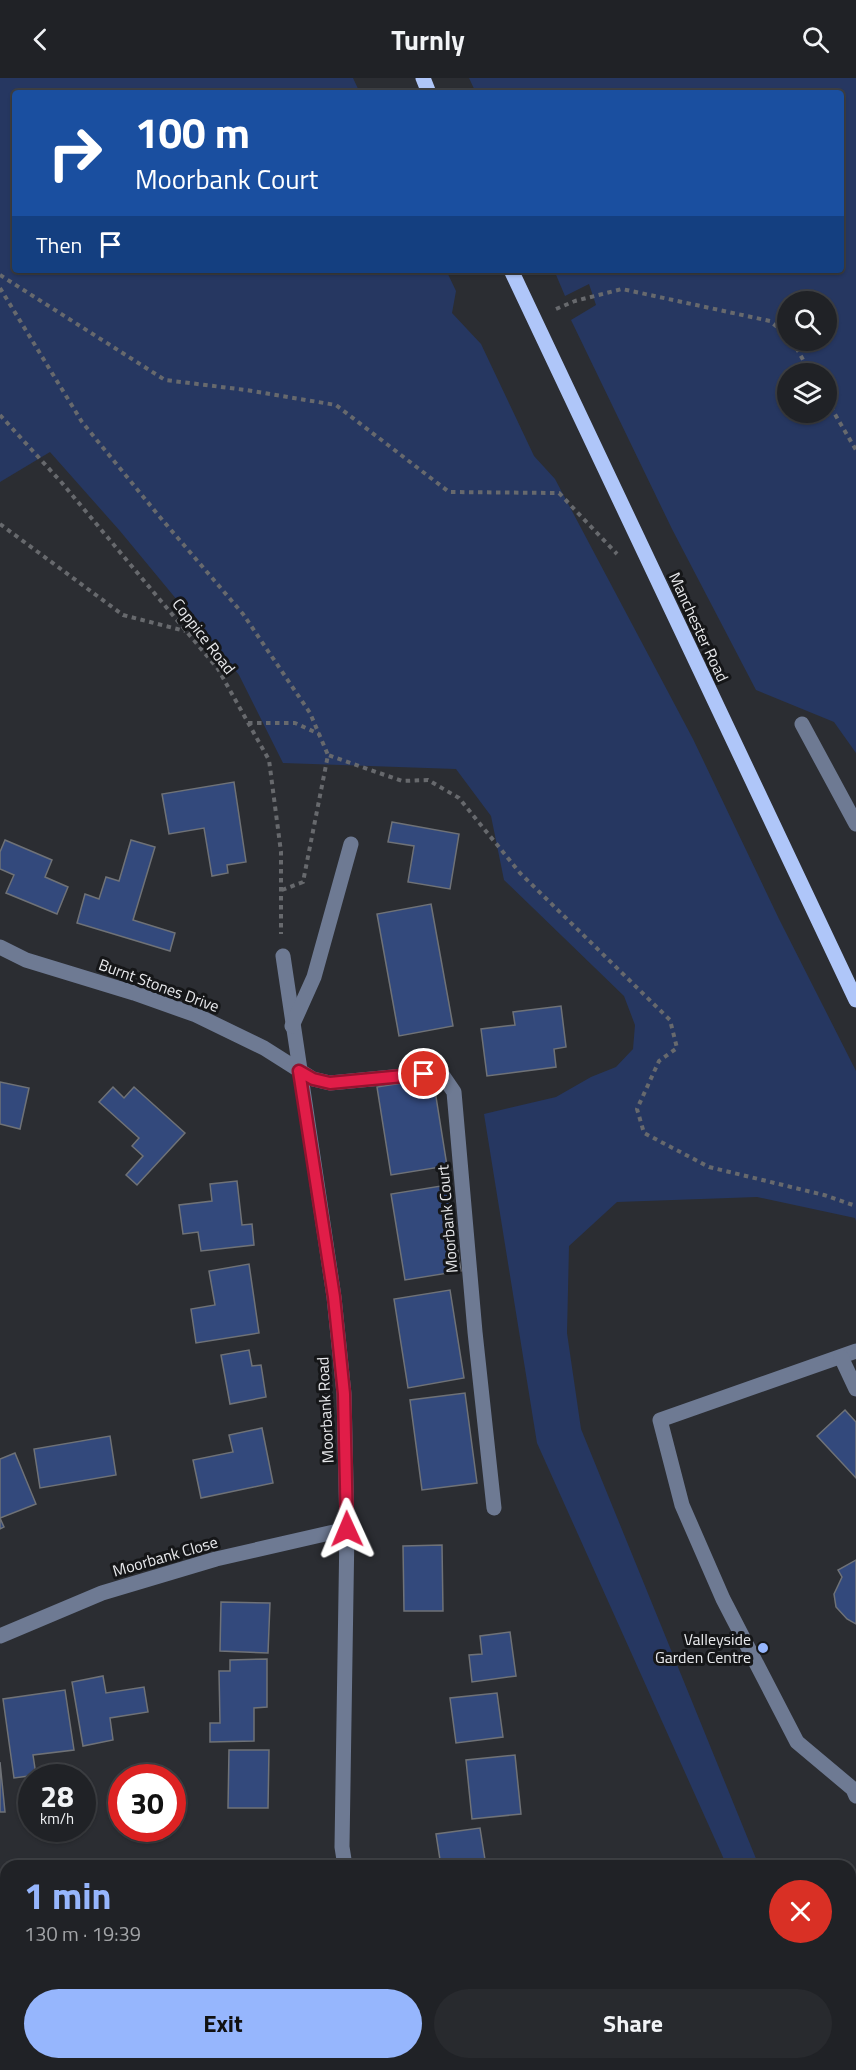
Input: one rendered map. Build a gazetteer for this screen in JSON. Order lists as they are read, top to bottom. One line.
{"streets":{"main road":["Manchester Road"],"street":["Burnt Stones Drive","Moorbank Court","Moorbank Road","Moorbank Close"],"path":["Coppice Road"]},"crossings":[["Coppice Road","Moorbank Road"],["Burnt Stones Drive","Moorbank Court"],["Burnt Stones Drive","Moorbank Road"],["Moorbank Court","Moorbank Road"],["Moorbank Road","Moorbank Close"]],"places":["Valleyside Garden Centre"],"page":{"header":"Turnly","turn":["100 m","Moorbank Court"],"then":"Then","speed":"28 km/h","limit":"30","heading":["1 min","130 m · 19:39"],"buttons":["Exit","Share"]}}
